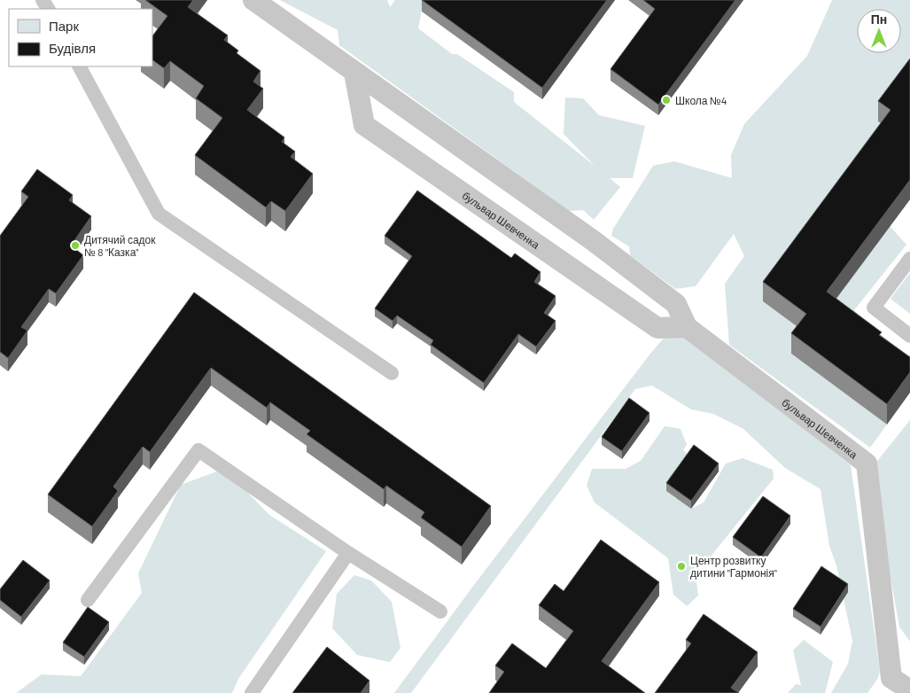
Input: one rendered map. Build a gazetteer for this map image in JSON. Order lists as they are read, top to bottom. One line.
{"streets":{"street":["бульвар Шевченка"]},"places":["Школа №4","Дитячий садок № 8 \"Казка\"","Центр розвитку дитини \"Гармонія\""],"legend":["Парк","Будівля"],"north":"top"}
